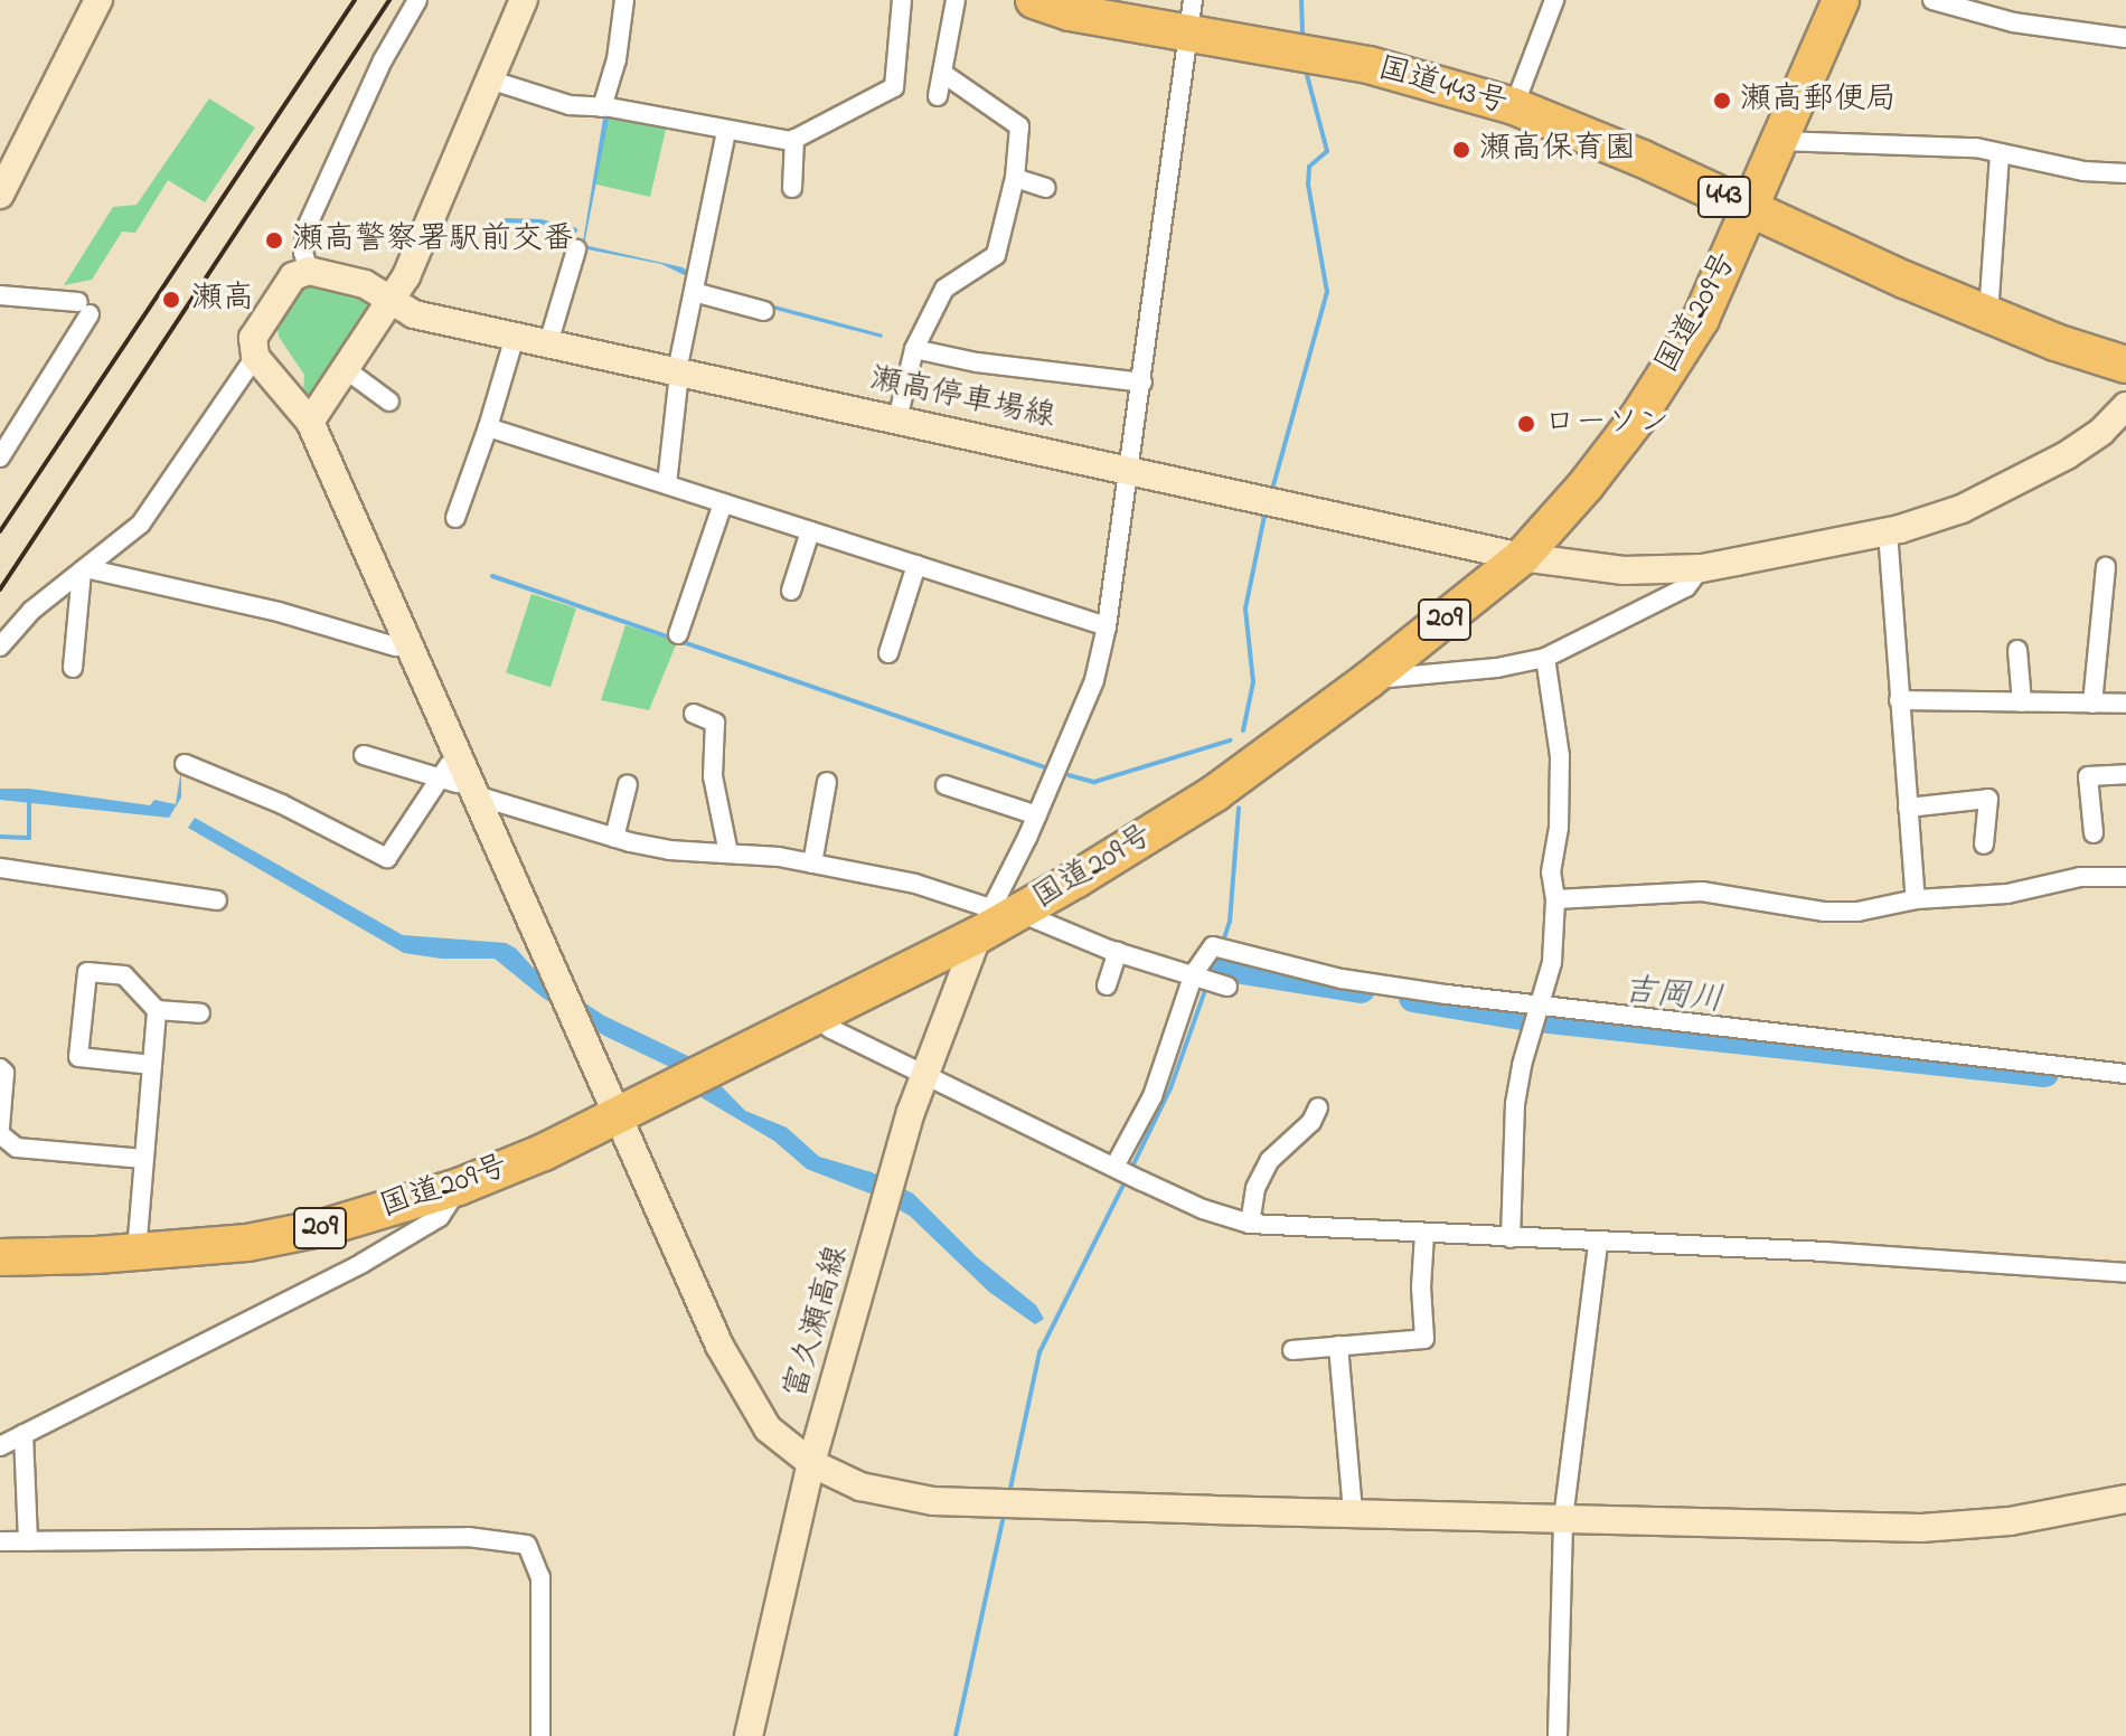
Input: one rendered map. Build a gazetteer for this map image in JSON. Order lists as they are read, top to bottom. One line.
{"streets":{"highway":["国道443号","443","国道209号","209"],"street":["瀬高停車場線","富久瀬高線"]},"crossings":[["国道443号","国道209号"],["国道209号","瀬高停車場線"],["国道209号","富久瀬高線"]],"water":["吉岡川"],"places":["瀬高郵便局","瀬高保育園","瀬高警察署駅前交番","瀬高","ローソン"]}
